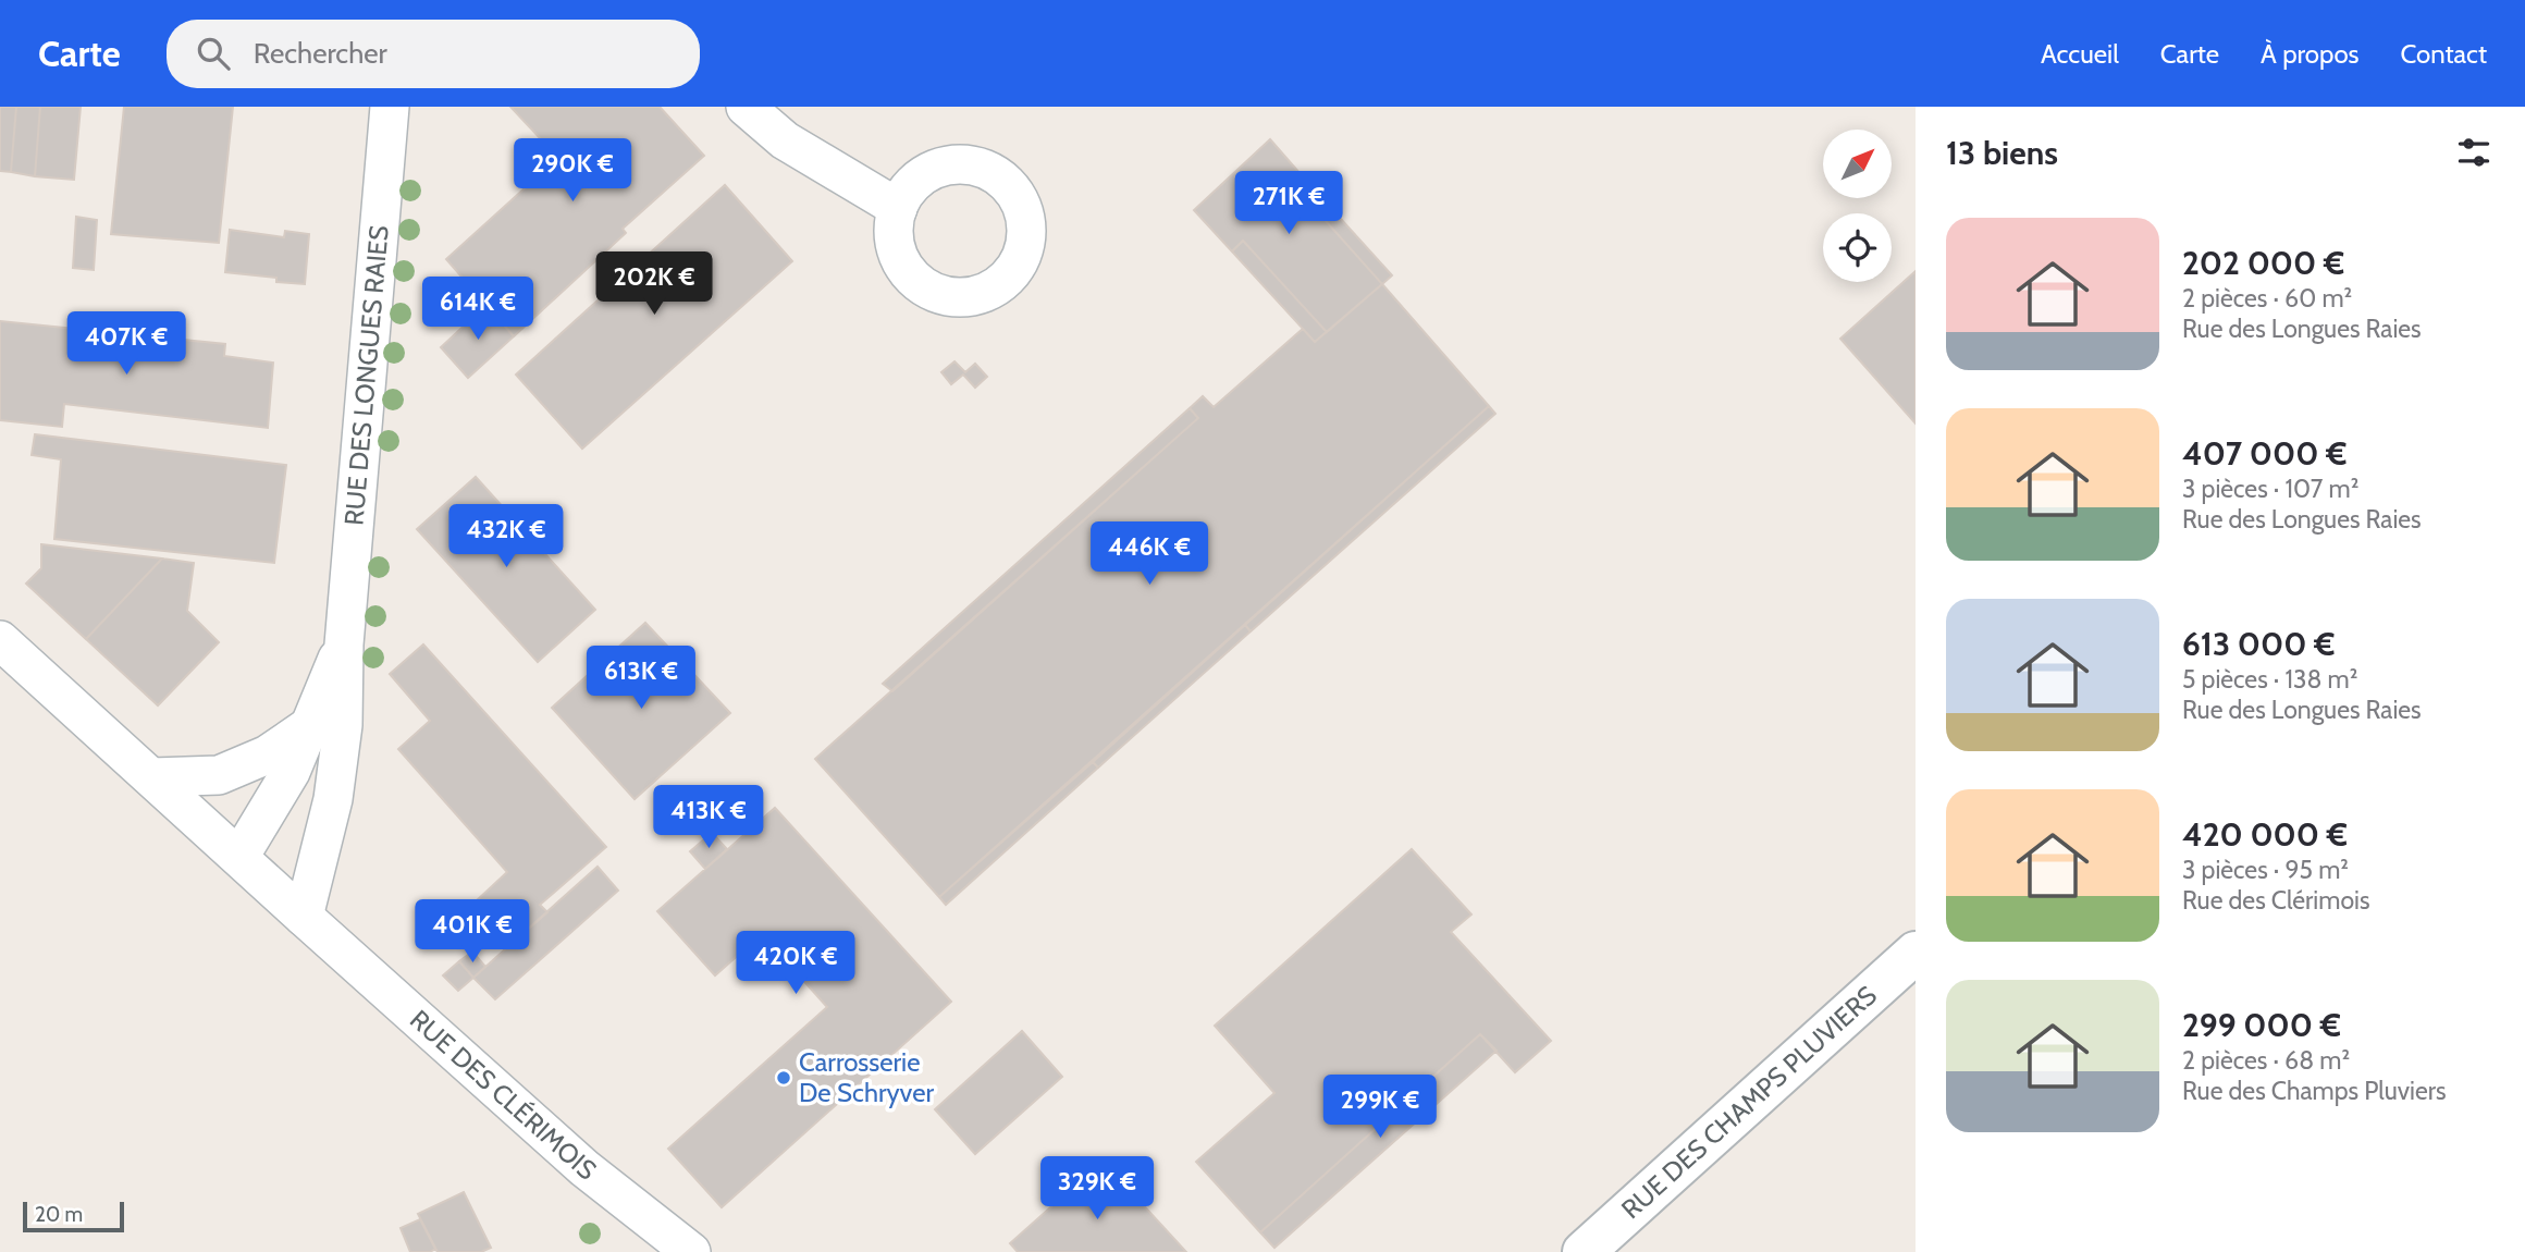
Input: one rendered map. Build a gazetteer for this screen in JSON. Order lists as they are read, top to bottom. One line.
{"streets":{"street":["RUE DES LONGUES RAIES","RUE DES CLÉRIMOIS","RUE DES CHAMPS PLUVIERS"]},"crossings":[["RUE DES LONGUES RAIES","RUE DES CLÉRIMOIS"]],"places":["Carrosserie De Schryver"],"scale_bar":"20 m","north":"top right","page":{"header":"Carte","search":"Rechercher","nav":["Accueil","Carte","À propos","Contact"],"heading":"13 biens","price":["290K €","271K €","202K €","614K €","407K €","432K €","446K €","613K €","413K €","401K €","420K €","299K €","329K €"],"list":[{"name":"202 000 €","note":"2 pièces · 60 m² · Rue des Longues Raies"},{"name":"407 000 €","note":"3 pièces · 107 m² · Rue des Longues Raies"},{"name":"613 000 €","note":"5 pièces · 138 m² · Rue des Longues Raies"},{"name":"420 000 €","note":"3 pièces · 95 m² · Rue des Clérimois"},{"name":"299 000 €","note":"2 pièces · 68 m² · Rue des Champs Pluviers"}],"scale":"20 m"}}
